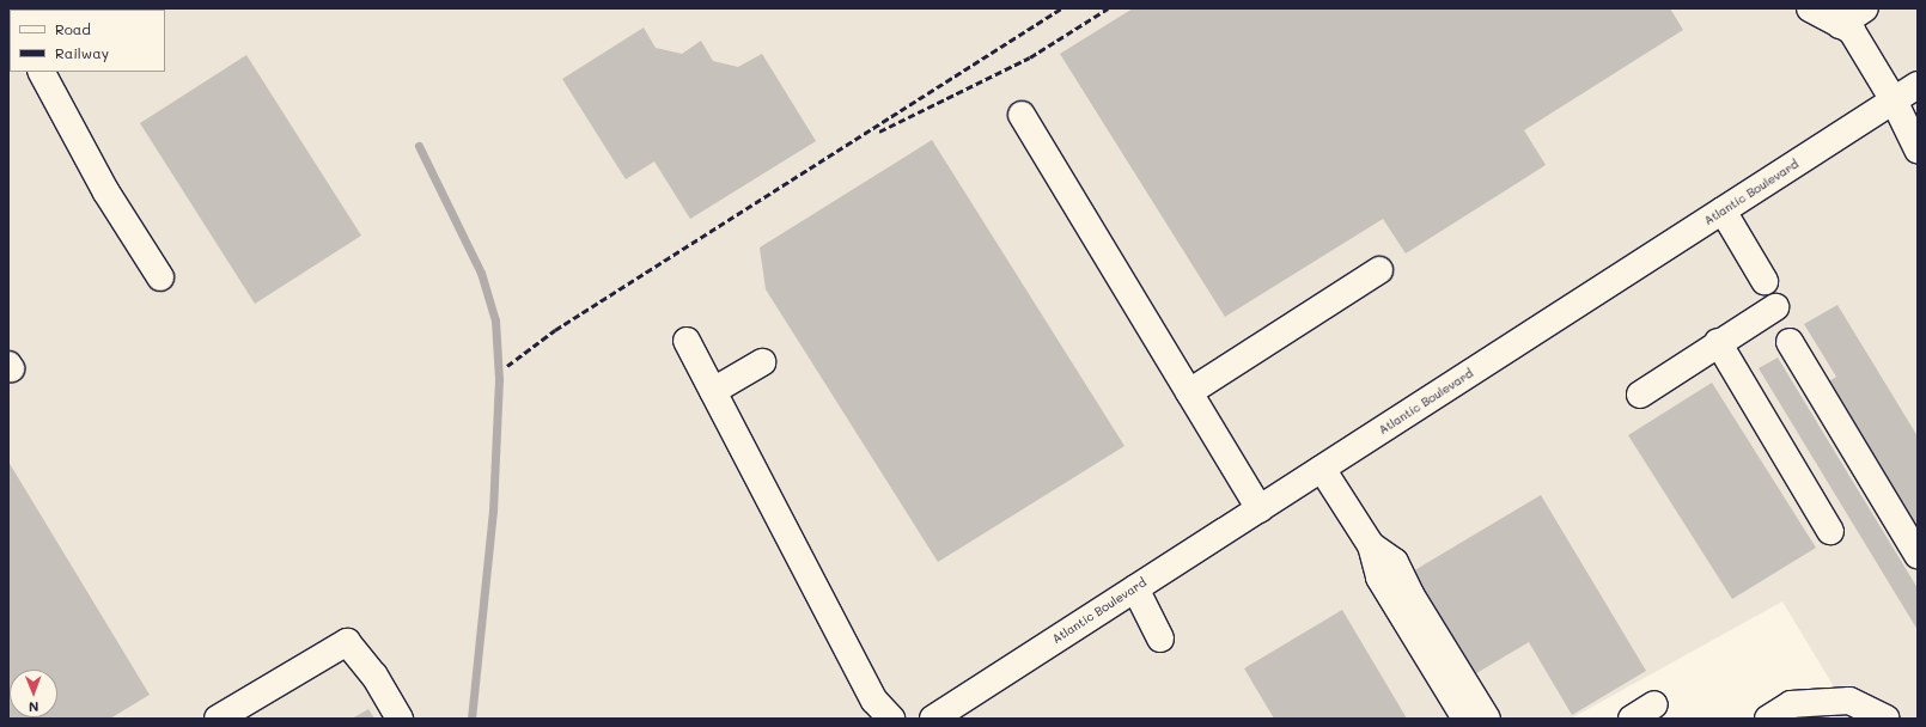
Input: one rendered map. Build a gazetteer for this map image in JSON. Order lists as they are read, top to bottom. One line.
{"streets":{"street":["Atlantic Boulevard"]},"legend":["Road","Railway"],"north":"bottom"}
